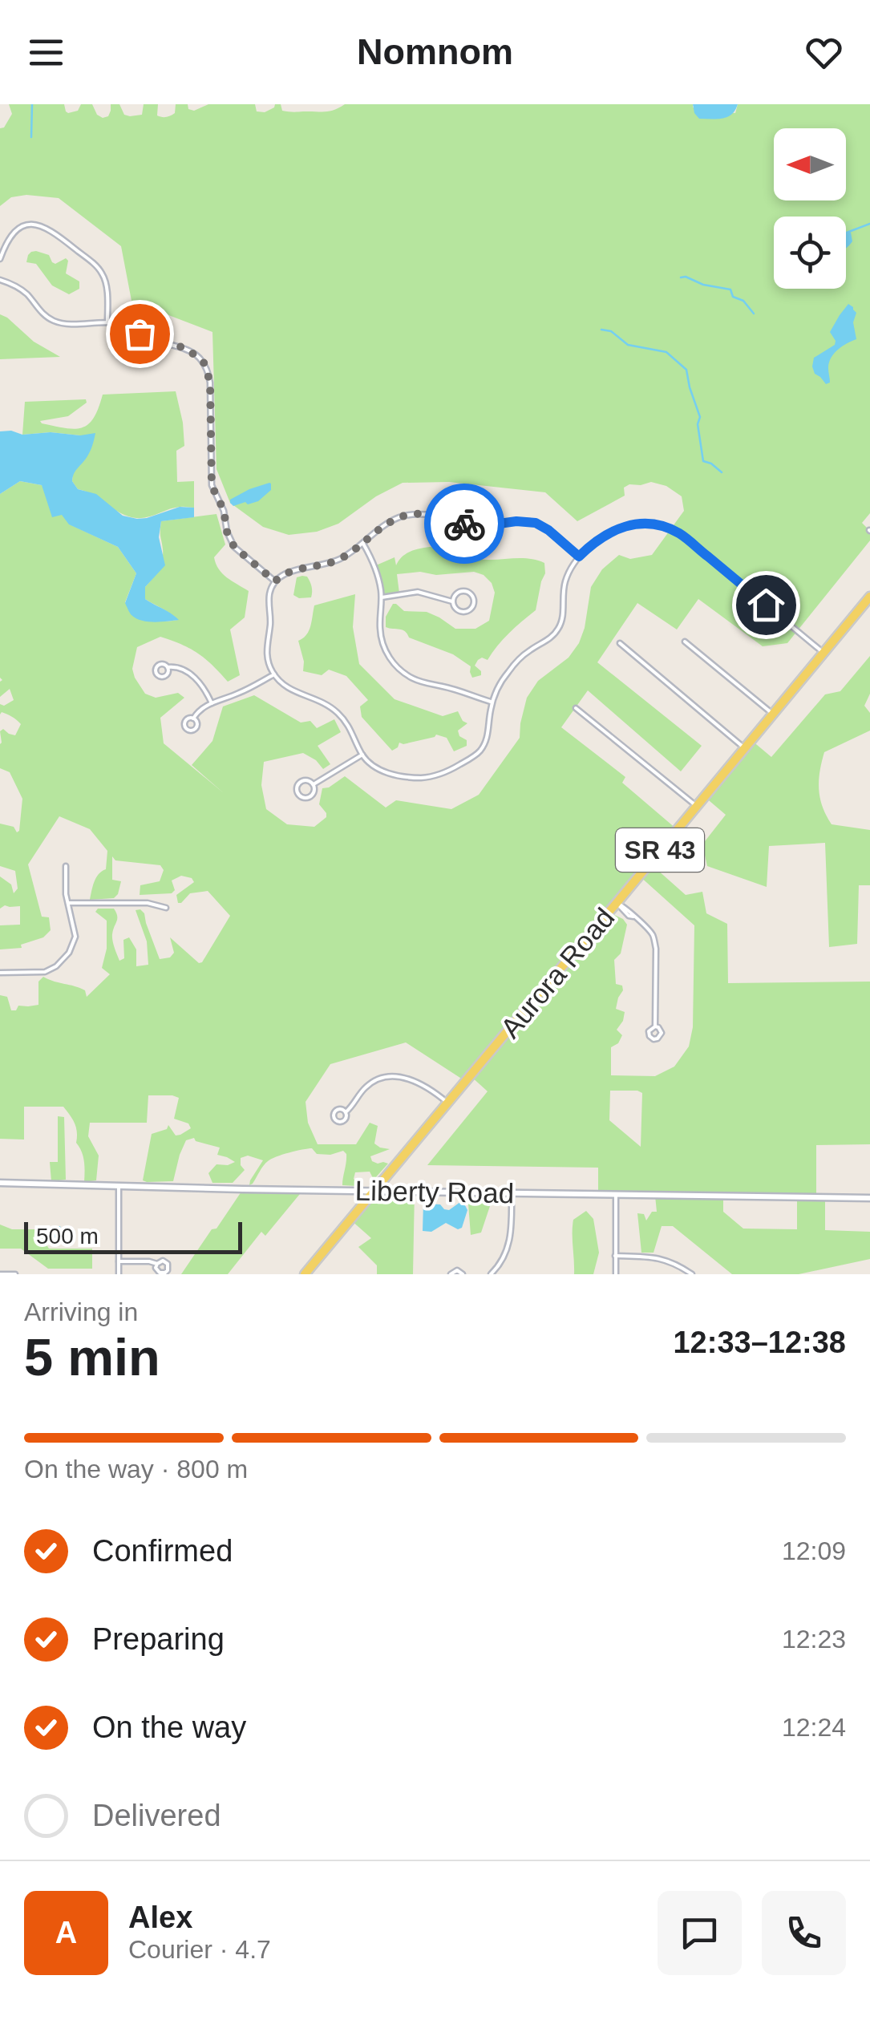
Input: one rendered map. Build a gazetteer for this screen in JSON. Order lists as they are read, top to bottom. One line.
{"streets":{"main road":["SR 43","Aurora Road"],"street":["Liberty Road"]},"crossings":[["Aurora Road","Liberty Road"]],"scale_bar":"500 m","north":"left","page":{"header":"Nomnom","scale":"500 m","heading":["5 min","Arriving in","12:33–12:38"],"panel":["Alex","Courier · 4.7"],"bar":"On the way · 800 m","list":[["Confirmed","12:09"],["Preparing","12:23"],["On the way","12:24"],"Delivered"],"round":"A"}}
